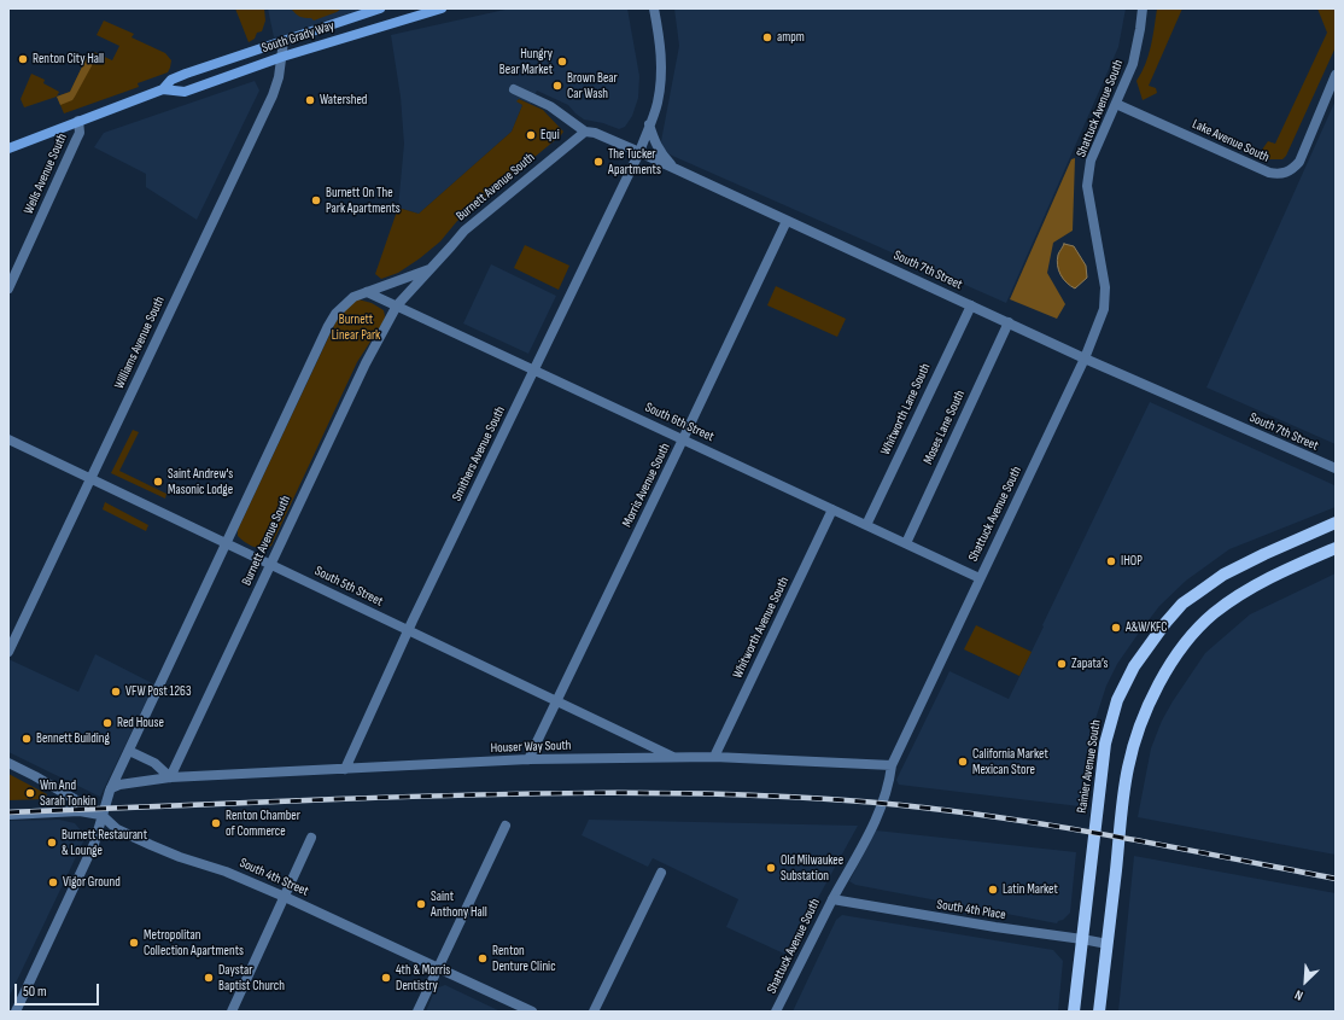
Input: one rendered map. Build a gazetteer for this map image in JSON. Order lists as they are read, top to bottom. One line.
{"streets":{"main road":["South Grady Way","Rainier Avenue South"],"street":["Shattuck Avenue South","Lake Avenue South","Wells Avenue South","Burnett Avenue South","South 7th Street","Williams Avenue South","Whitworth Lane South","South 6th Street","Moses Lane South","Smithers Avenue South","Morris Avenue South","South 5th Street","Whitworth Avenue South","Houser Way South","South 4th Street","South 4th Place"]},"crossings":[["South Grady Way","Wells Avenue South"],["South Grady Way","Williams Avenue South"],["Shattuck Avenue South","Lake Avenue South"],["Shattuck Avenue South","South 7th Street"],["Shattuck Avenue South","South 6th Street"],["Shattuck Avenue South","Houser Way South"],["Shattuck Avenue South","South 4th Place"],["Burnett Avenue South","South 7th Street"],["Burnett Avenue South","South 6th Street"],["Burnett Avenue South","South 5th Street"],["Burnett Avenue South","Houser Way South"],["Burnett Avenue South","South 4th Street"],["South 7th Street","Whitworth Lane South"],["South 7th Street","Moses Lane South"],["South 7th Street","Smithers Avenue South"],["South 7th Street","Morris Avenue South"],["Williams Avenue South","South 5th Street"],["Whitworth Lane South","South 6th Street"],["South 6th Street","Moses Lane South"],["South 6th Street","Smithers Avenue South"],["South 6th Street","Morris Avenue South"],["South 6th Street","Whitworth Avenue South"],["Smithers Avenue South","South 5th Street"],["Smithers Avenue South","Houser Way South"],["Morris Avenue South","South 5th Street"],["Morris Avenue South","Houser Way South"],["South 5th Street","Houser Way South"],["Whitworth Avenue South","Houser Way South"],["Rainier Avenue South","South 4th Place"]],"parks":["Burnett Linear Park"],"places":["ampm","Renton City Hall","Hungry Bear Market","Brown Bear Car Wash","Watershed","Equi","The Tucker Apartments","Burnett On The Park Apartments","Saint Andrew's Masonic Lodge","IHOP","A&W/KFC","Zapata’s","VFW Post 1263","Red House","Bennett Building","California Market Mexican Store","Wm And Sarah Tonkin","Renton Chamber of Commerce","Burnett Restaurant & Lounge","Old Milwaukee Substation","Vigor Ground","Latin Market","Saint Anthony Hall","Metropolitan Collection Apartments","Renton Denture Clinic","Daystar Baptist Church","4th & Morris Dentistry"],"scale_bar":"50 m","north":"bottom left"}
